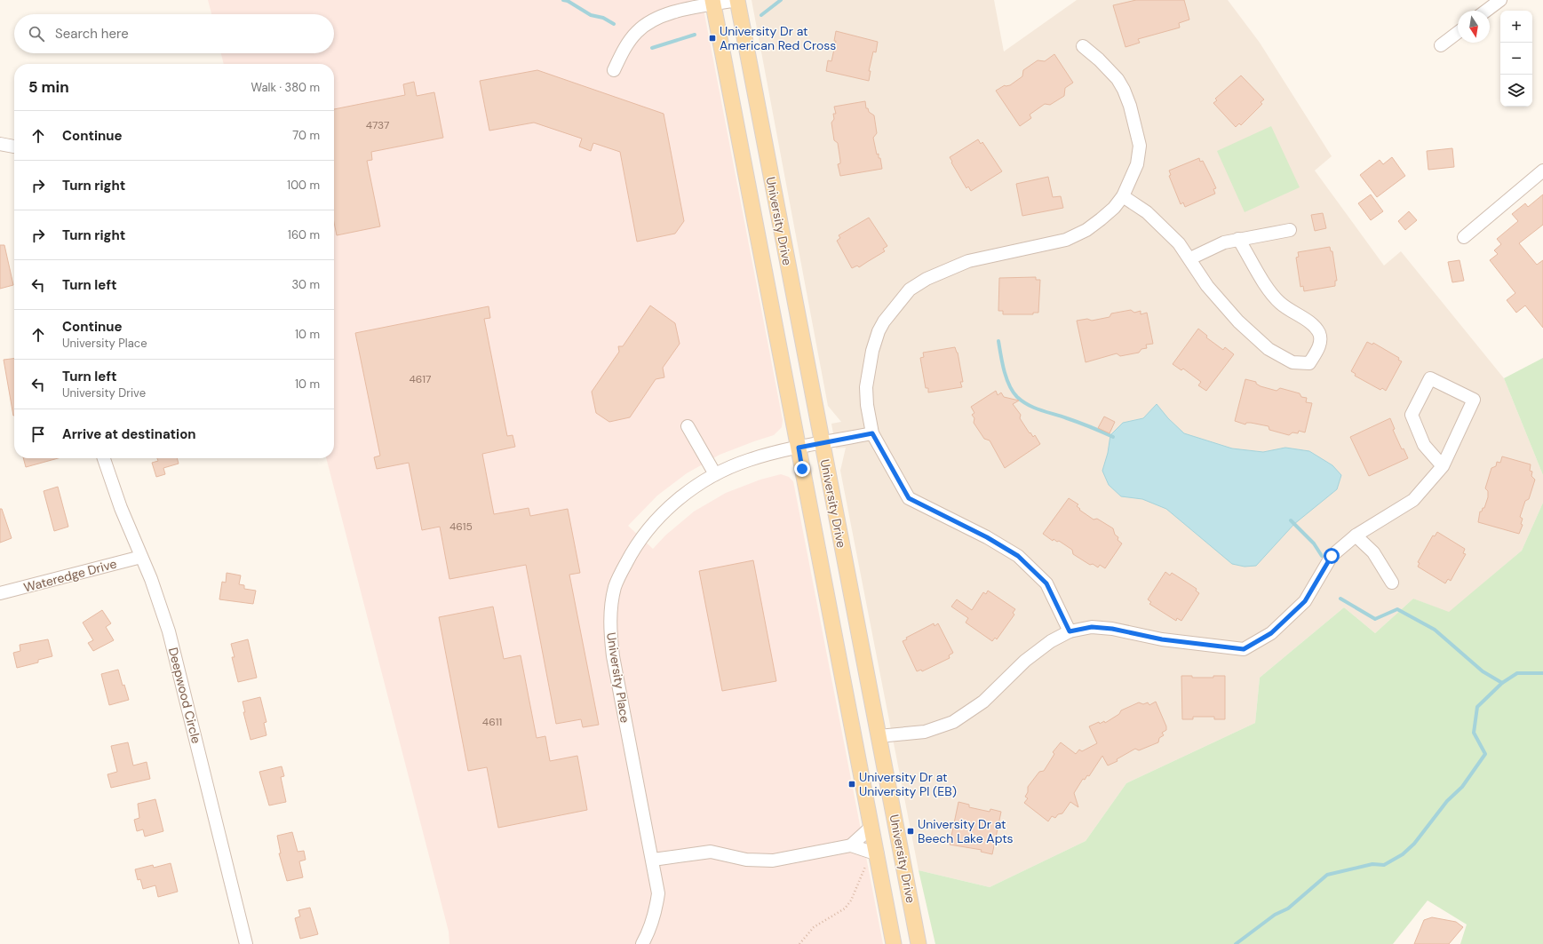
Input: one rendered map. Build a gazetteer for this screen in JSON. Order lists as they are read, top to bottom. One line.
{"streets":{"main road":["University Drive"],"street":["Wateredge Drive","University Place","Deepwood Circle"]},"crossings":[["University Drive","University Place"],["Wateredge Drive","Deepwood Circle"]],"places":{"transit":["University Dr at American Red Cross","University Dr at University Pl (EB)","University Dr at Beech Lake Apts"]},"house_numbers":["4737","4617","4615","4611"],"north":"bottom","page":{"map_buttons":["+","−"],"search":"Search here","heading":["5 min","Walk · 380 m"],"list":[["Continue","70 m"],["Turn right","100 m"],["Turn right","160 m"],["Turn left","30 m"],["Continue","University Place","10 m"],["Turn left","University Drive","10 m"],"Arrive at destination"]}}
